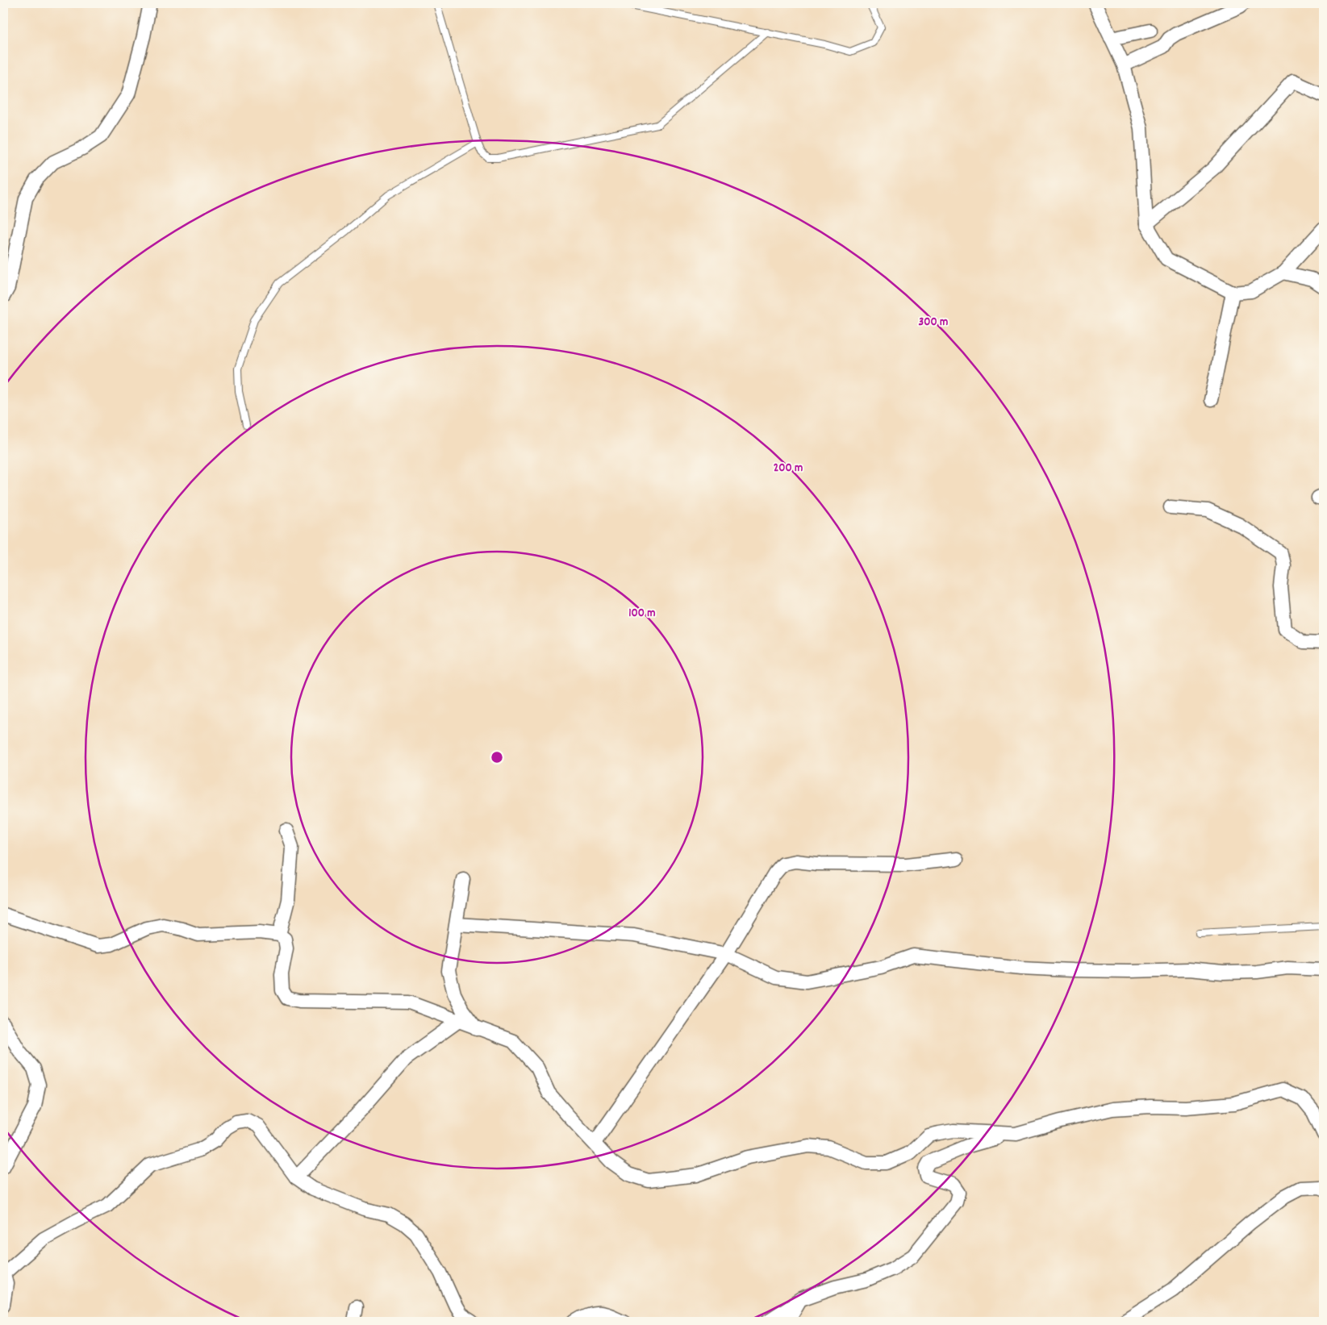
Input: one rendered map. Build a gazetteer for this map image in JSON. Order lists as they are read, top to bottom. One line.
{"rings":["300 m","200 m","100 m"]}
